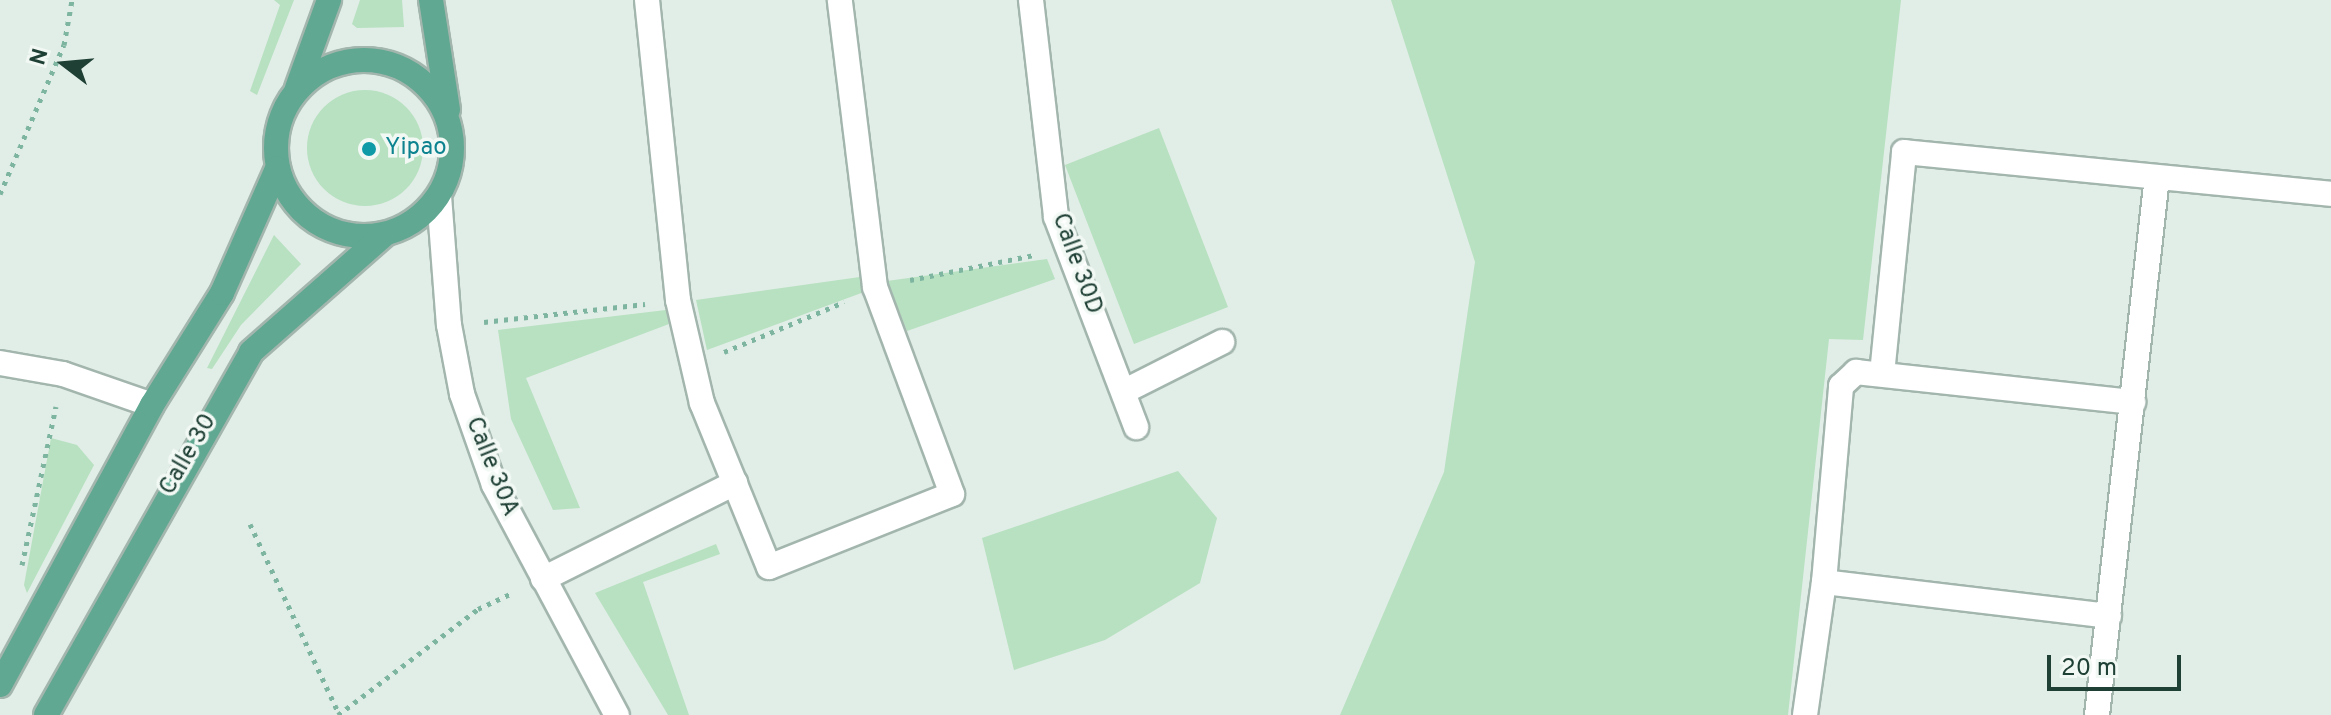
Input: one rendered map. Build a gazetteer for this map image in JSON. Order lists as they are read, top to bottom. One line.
{"streets":{"main road":["Calle 30"],"street":["Calle 30D","Calle 30A"]},"crossings":[["Calle 30","Calle 30A"]],"places":["Yipao"],"scale_bar":"20 m","north":"left"}
